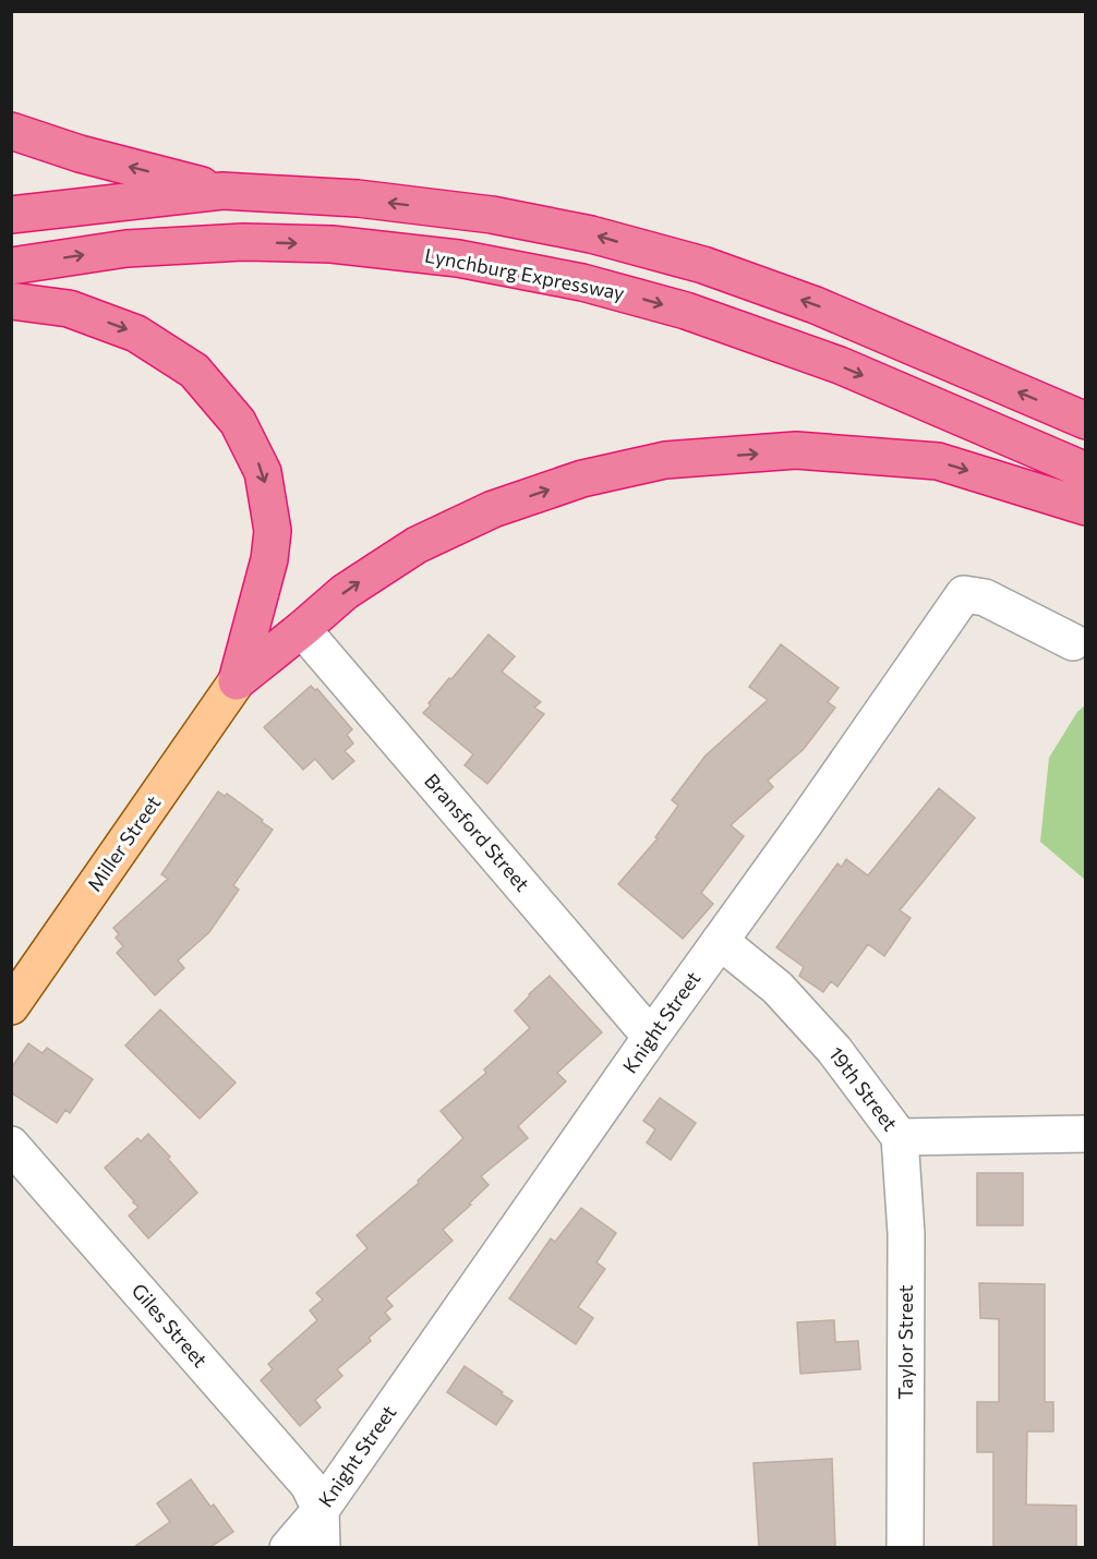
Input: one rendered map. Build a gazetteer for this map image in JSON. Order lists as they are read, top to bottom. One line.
{"streets":{"highway":["Lynchburg Expressway"],"main road":["Miller Street"],"street":["Bransford Street","Knight Street","19th Street","Giles Street","Taylor Street"]},"crossings":[["Bransford Street","Knight Street"],["Knight Street","19th Street"],["Knight Street","Giles Street"],["19th Street","Taylor Street"]]}
